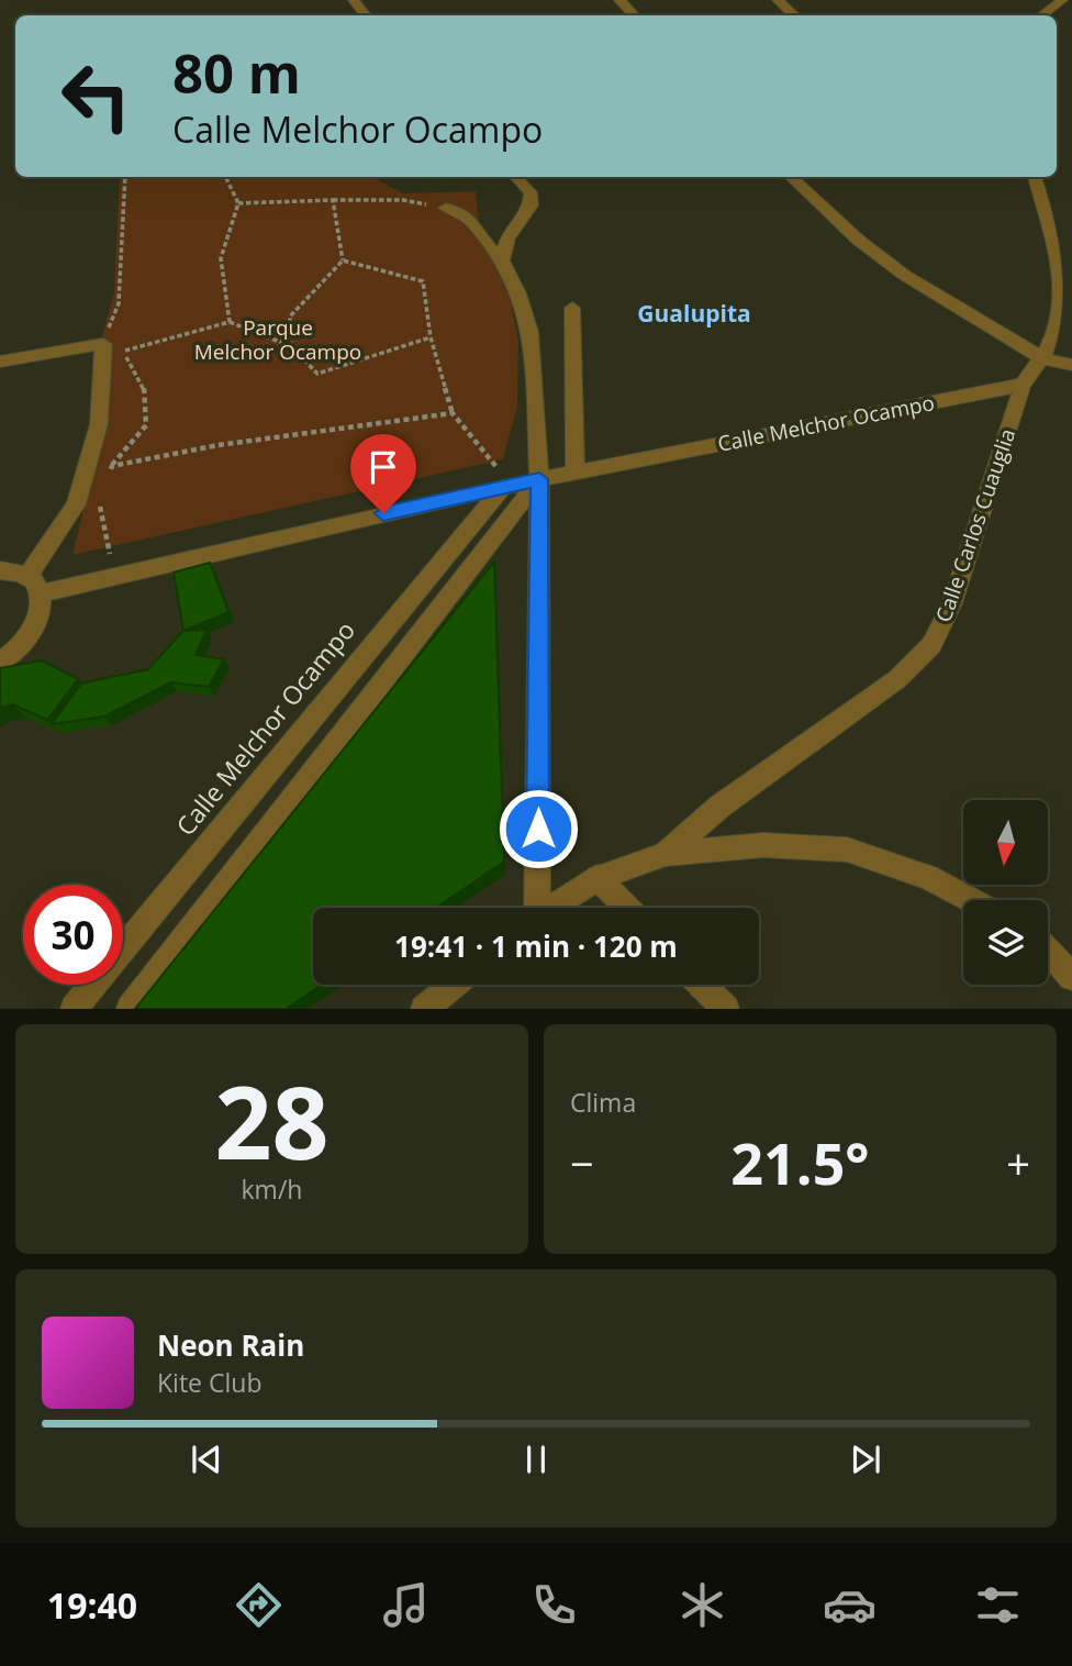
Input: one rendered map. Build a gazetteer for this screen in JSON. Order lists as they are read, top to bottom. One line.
{"streets":{"street":["Calle Melchor Ocampo","Calle Carlos Cuauglia"]},"crossings":[["Calle Melchor Ocampo","Calle Carlos Cuauglia"]],"districts":["Gualupita"],"parks":["Parque Melchor Ocampo"],"north":"bottom","page":{"turn":["80 m","Calle Melchor Ocampo"],"limit":"30","trip":"19:41 · 1 min · 120 m","tile":[["28","km/h"],"Clima"],"heat":["−","21.5°","+"],"song":["Neon Rain","Kite Club"],"tabs":"19:40"}}
